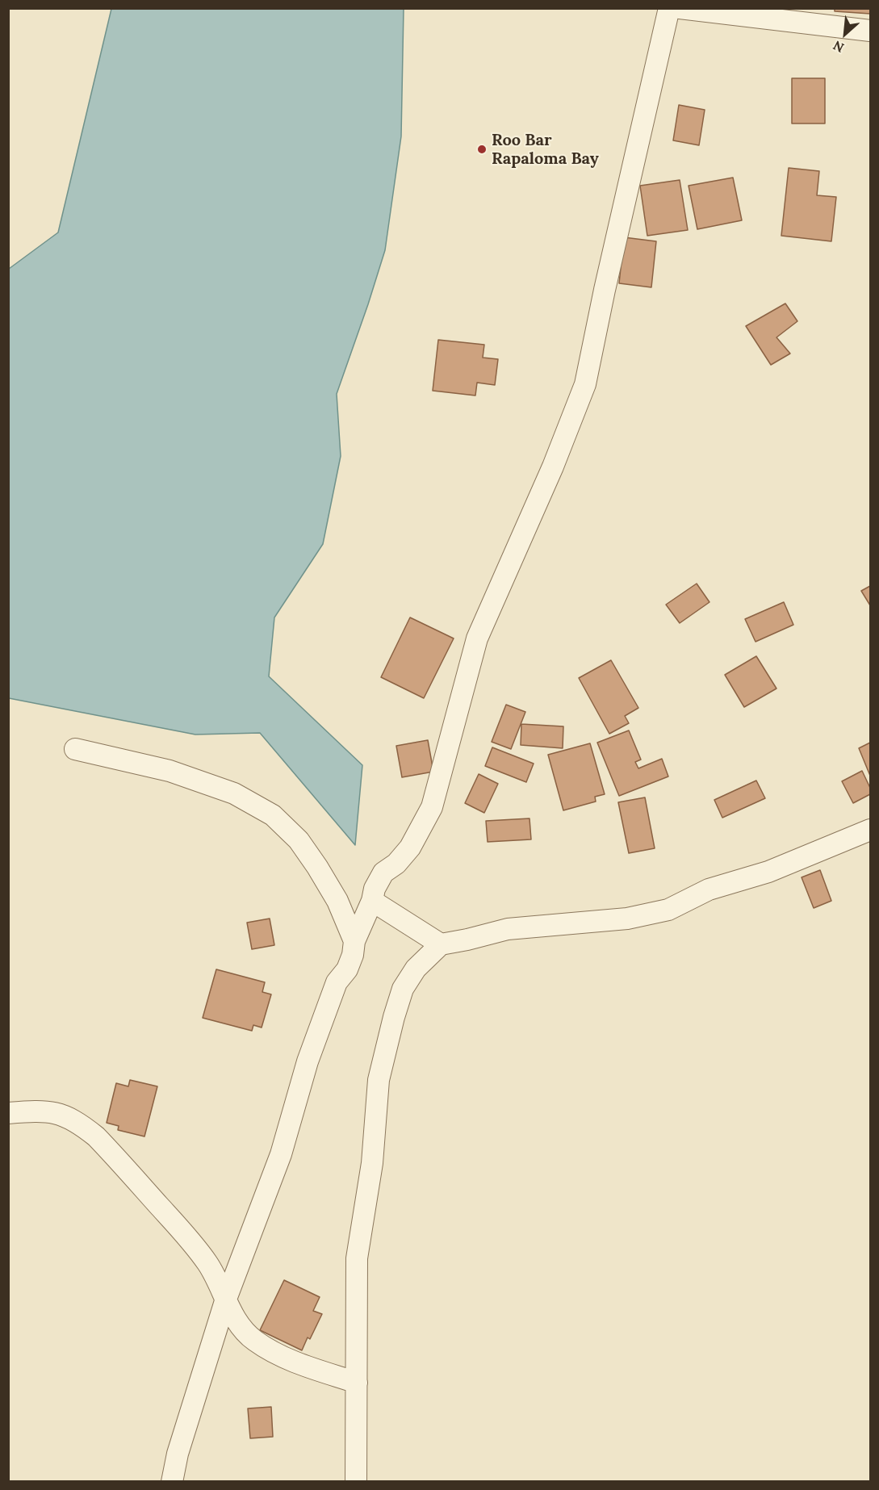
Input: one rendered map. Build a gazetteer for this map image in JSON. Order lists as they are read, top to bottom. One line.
{"places":["Roo Bar Rapaloma Bay"],"north":"bottom left"}
